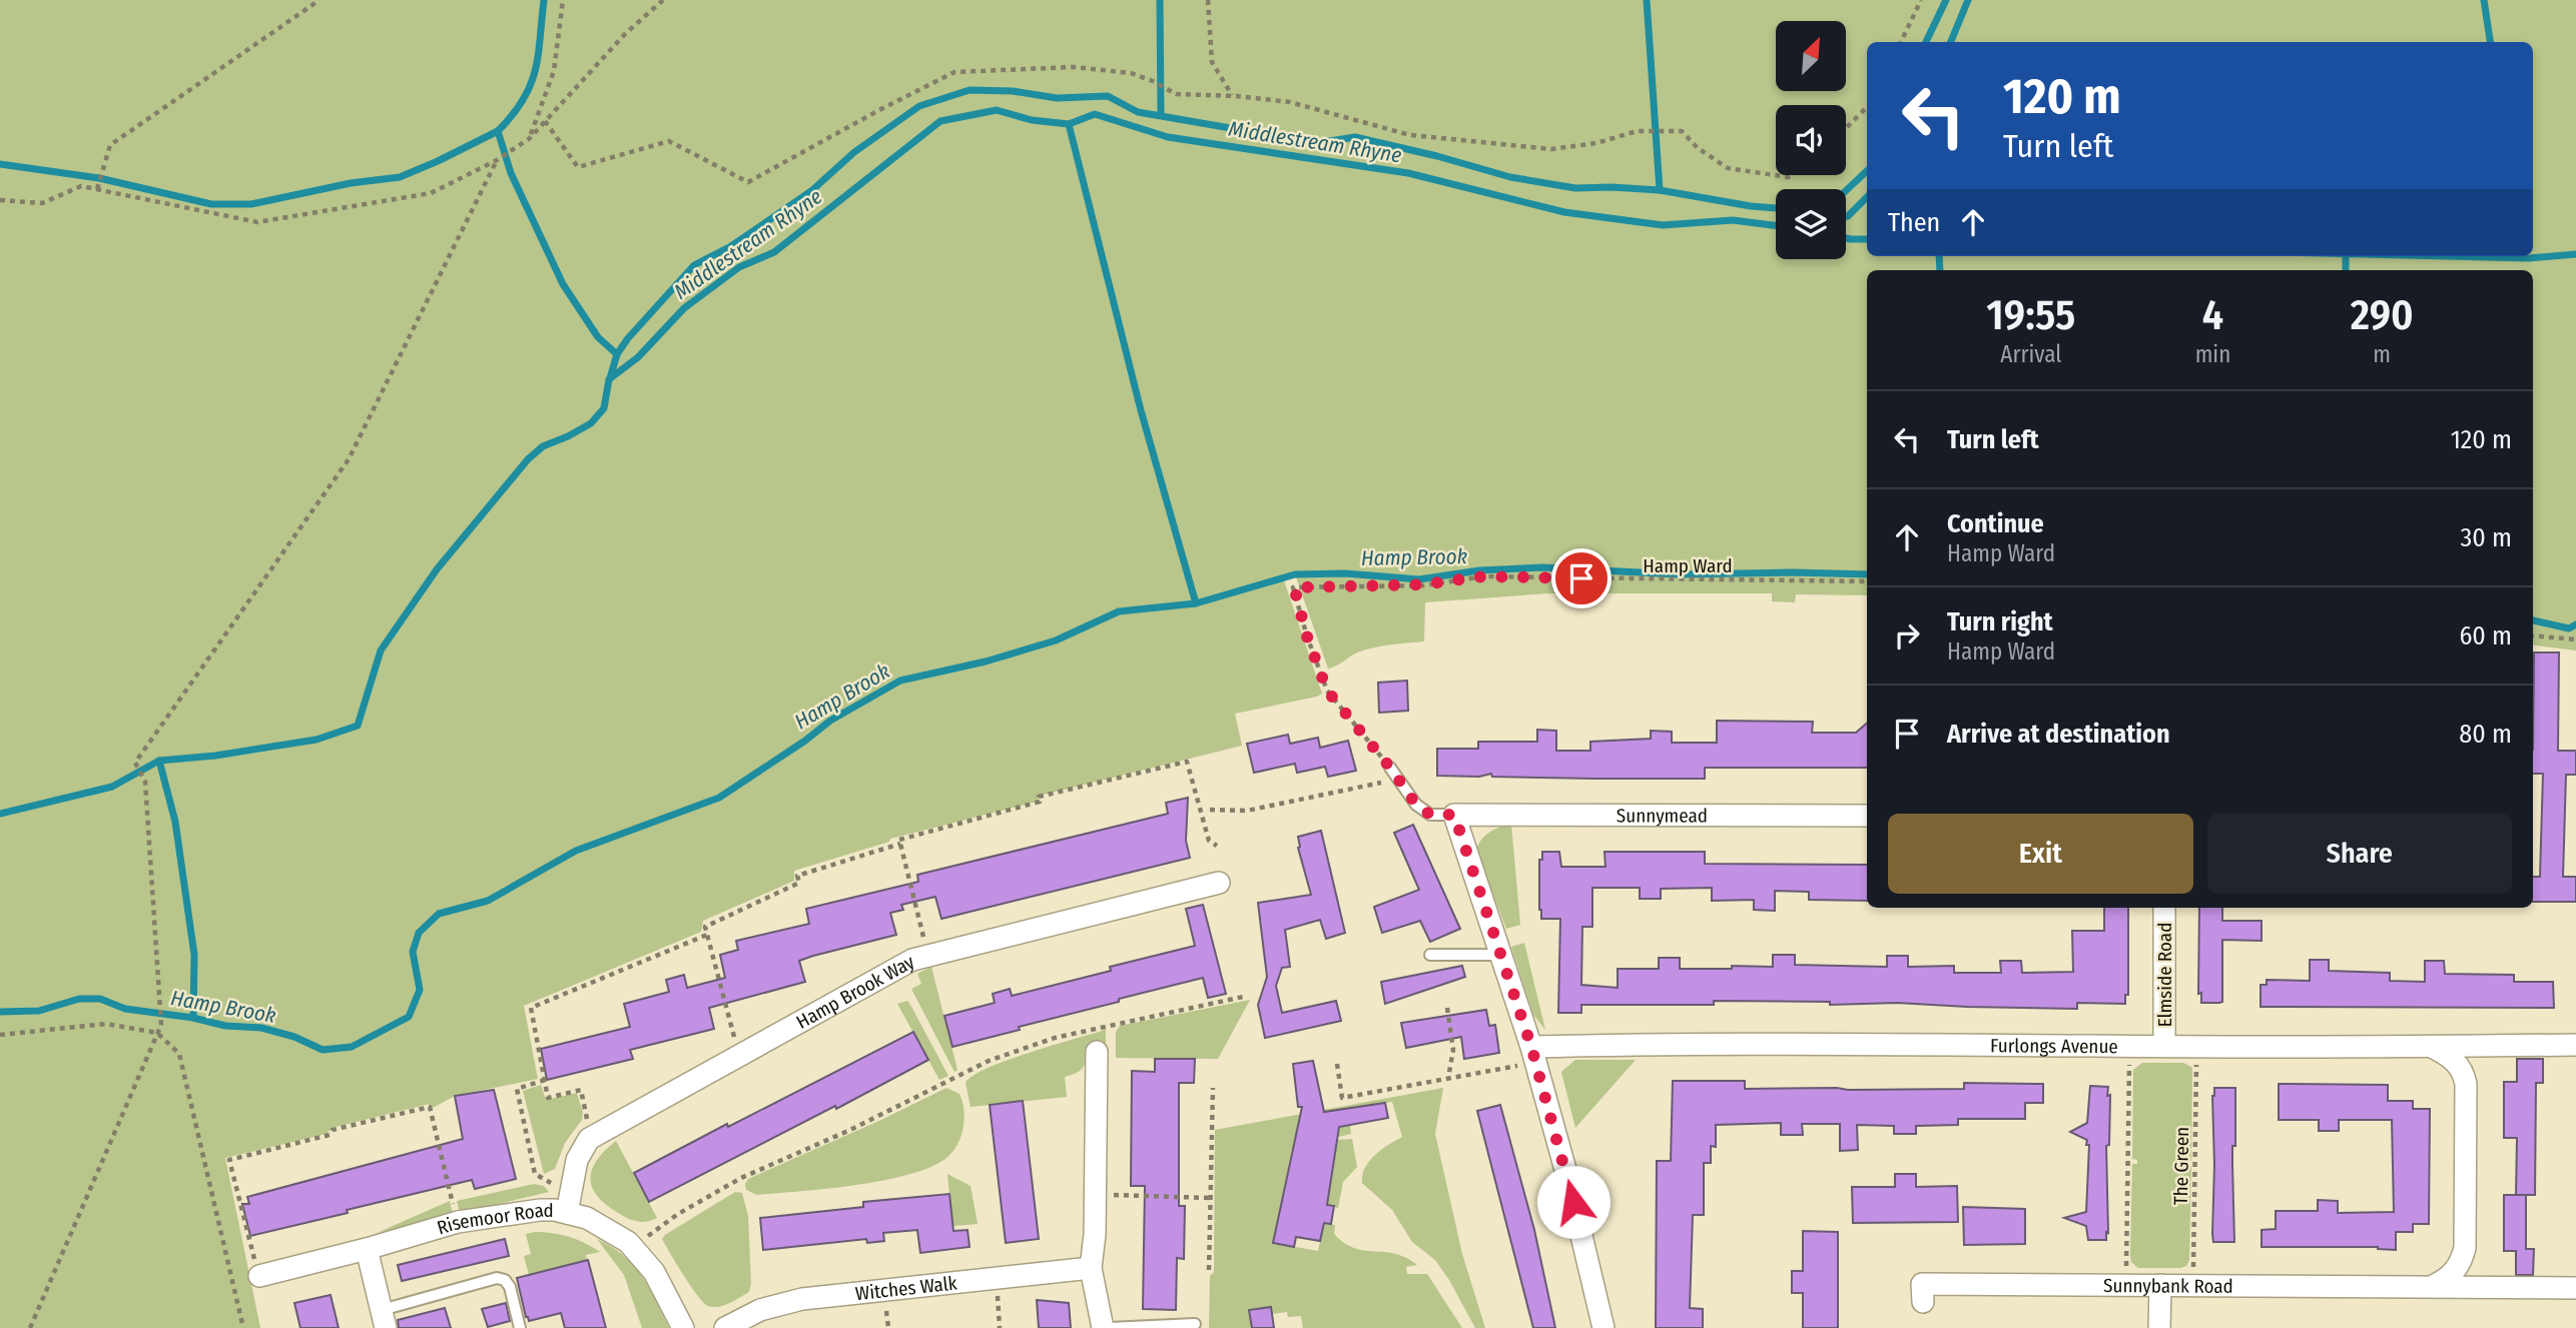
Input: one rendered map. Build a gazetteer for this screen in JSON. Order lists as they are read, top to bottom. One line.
{"streets":{"street":["Sunnymead","Elmside Road","Hamp Brook Way","Furlongs Avenue","Risemoor Road","Sunnybank Road","Witches Walk"],"path":["Hamp Ward","The Green"]},"crossings":[["Elmside Road","Furlongs Avenue"],["Hamp Brook Way","Risemoor Road"],["Furlongs Avenue","The Green"],["The Green","Sunnybank Road"]],"water":["Middlestream Rhyne","Hamp Brook"],"north":"top right","page":{"turn":["120 m","Turn left"],"then":"Then","eta":["19:55","Arrival","4","min","290","m"],"list":[{"name":"Turn left","value":"120 m"},{"name":"Continue","note":"Hamp Ward","value":"30 m"},{"name":"Turn right","note":"Hamp Ward","value":"60 m"},{"name":"Arrive at destination","value":"80 m"}],"buttons":["Exit","Share"]}}
